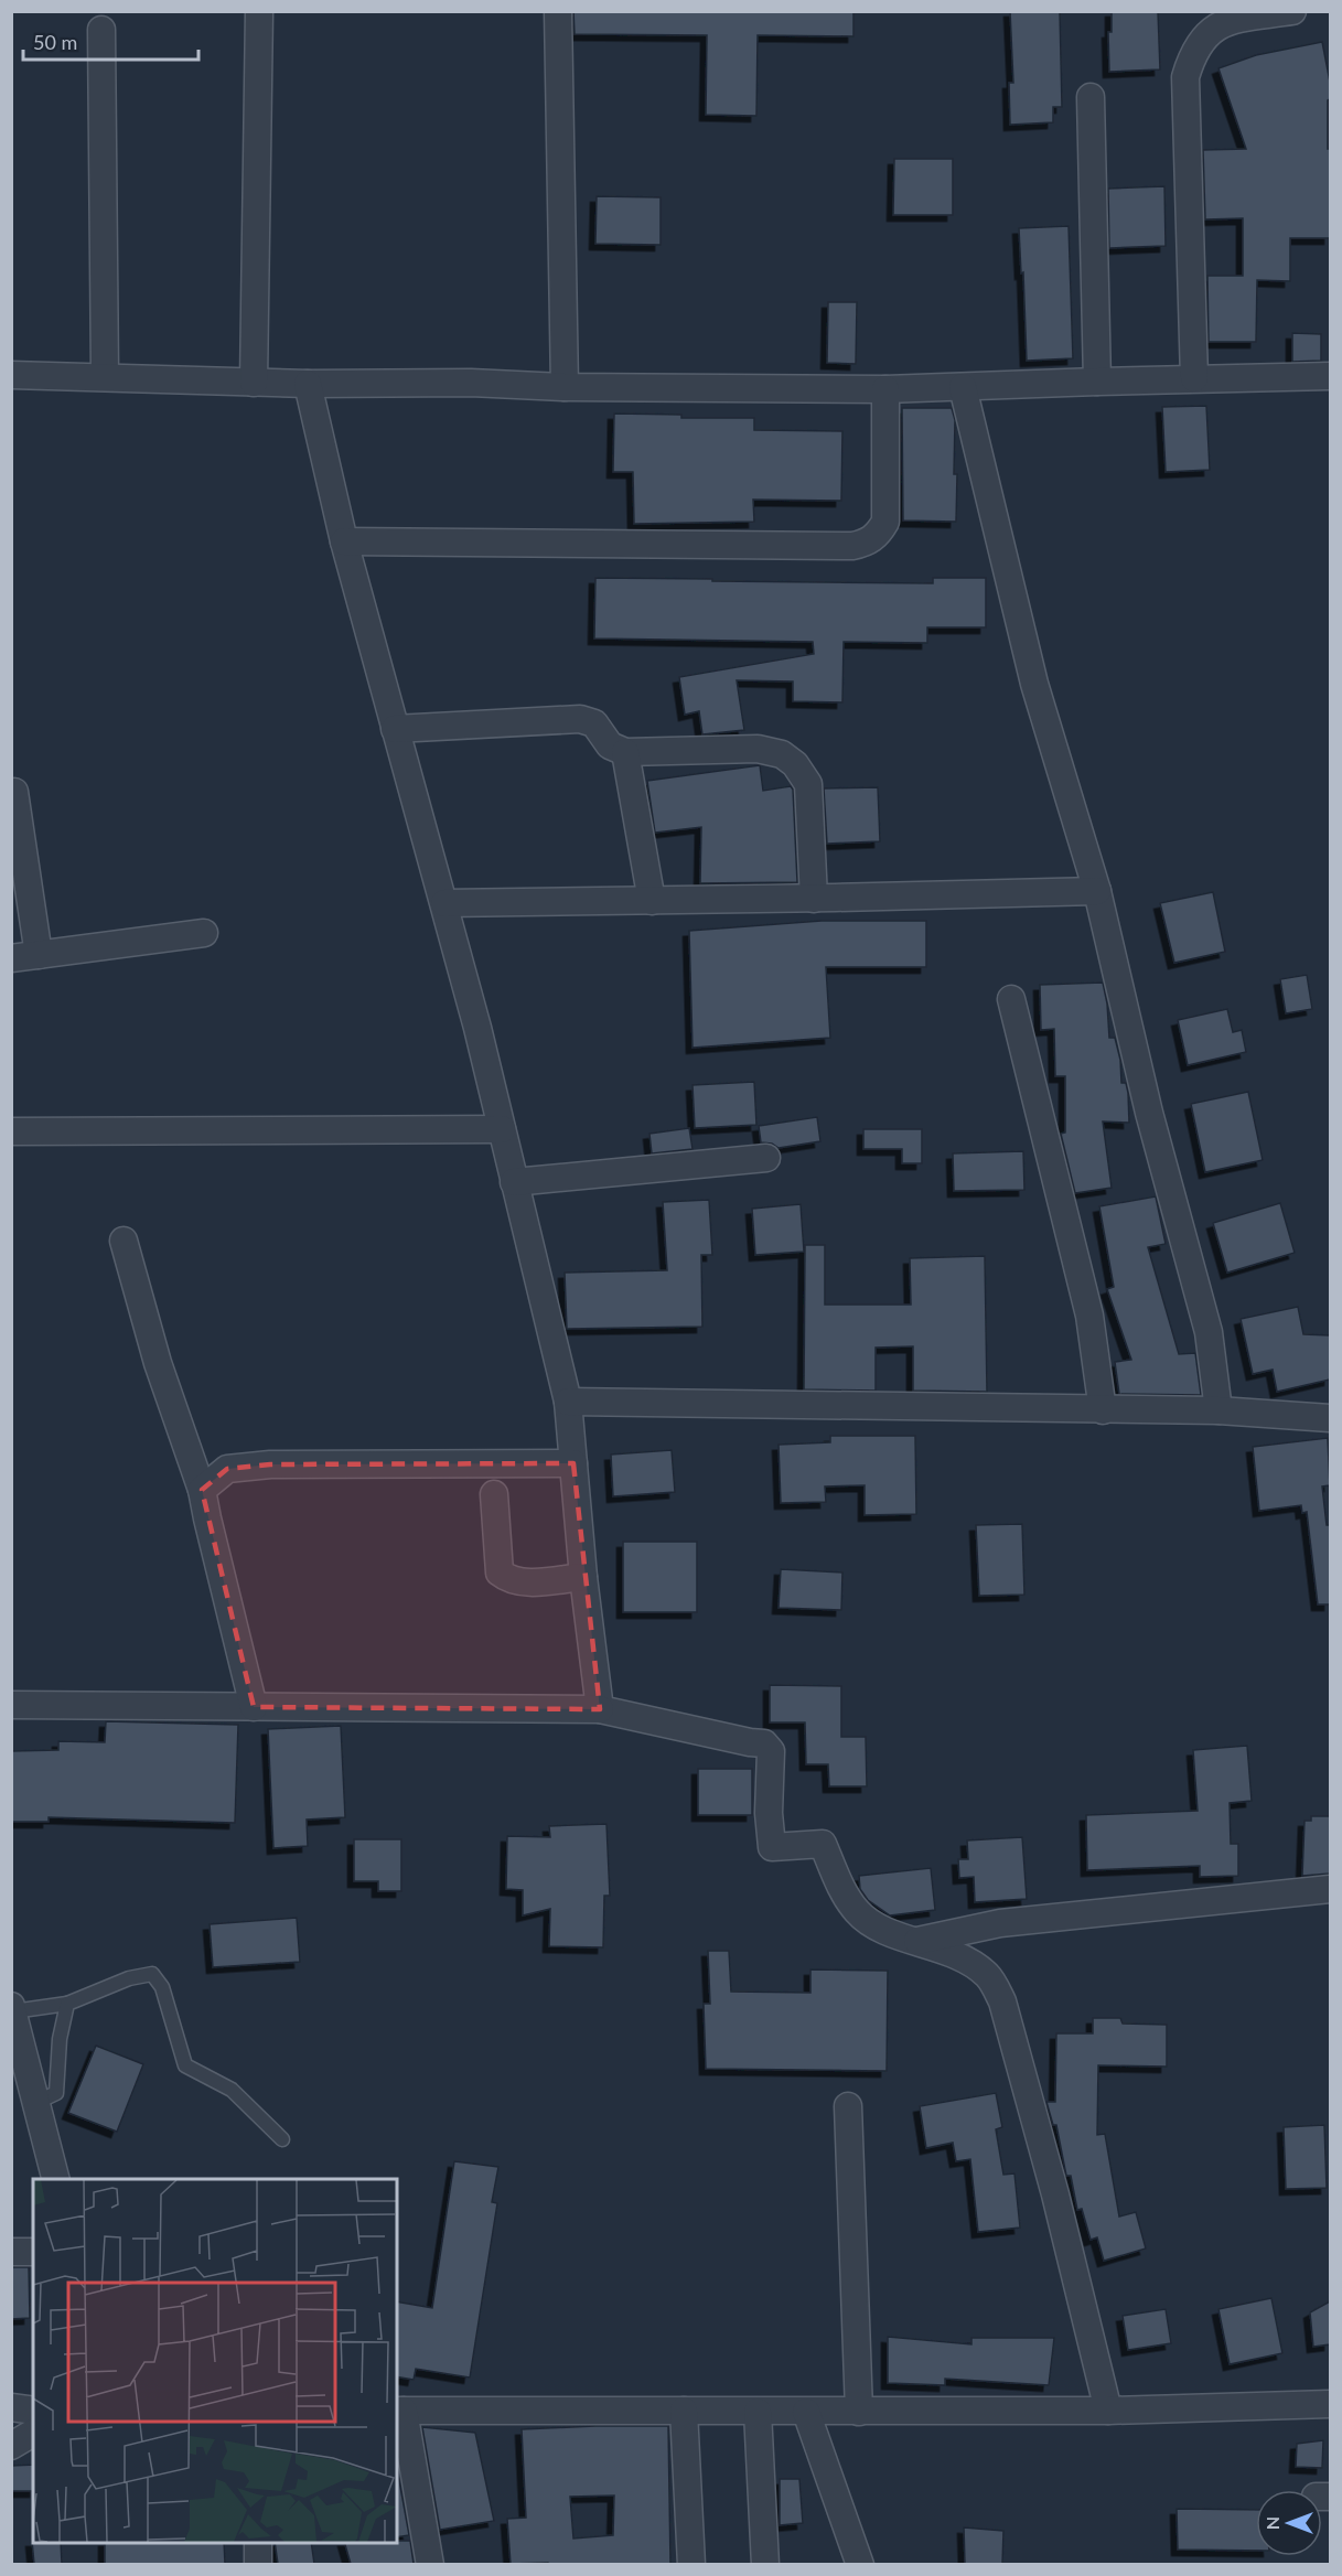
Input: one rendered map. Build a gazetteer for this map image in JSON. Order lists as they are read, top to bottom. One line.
{"scale_bar":"50 m","north":"left"}
